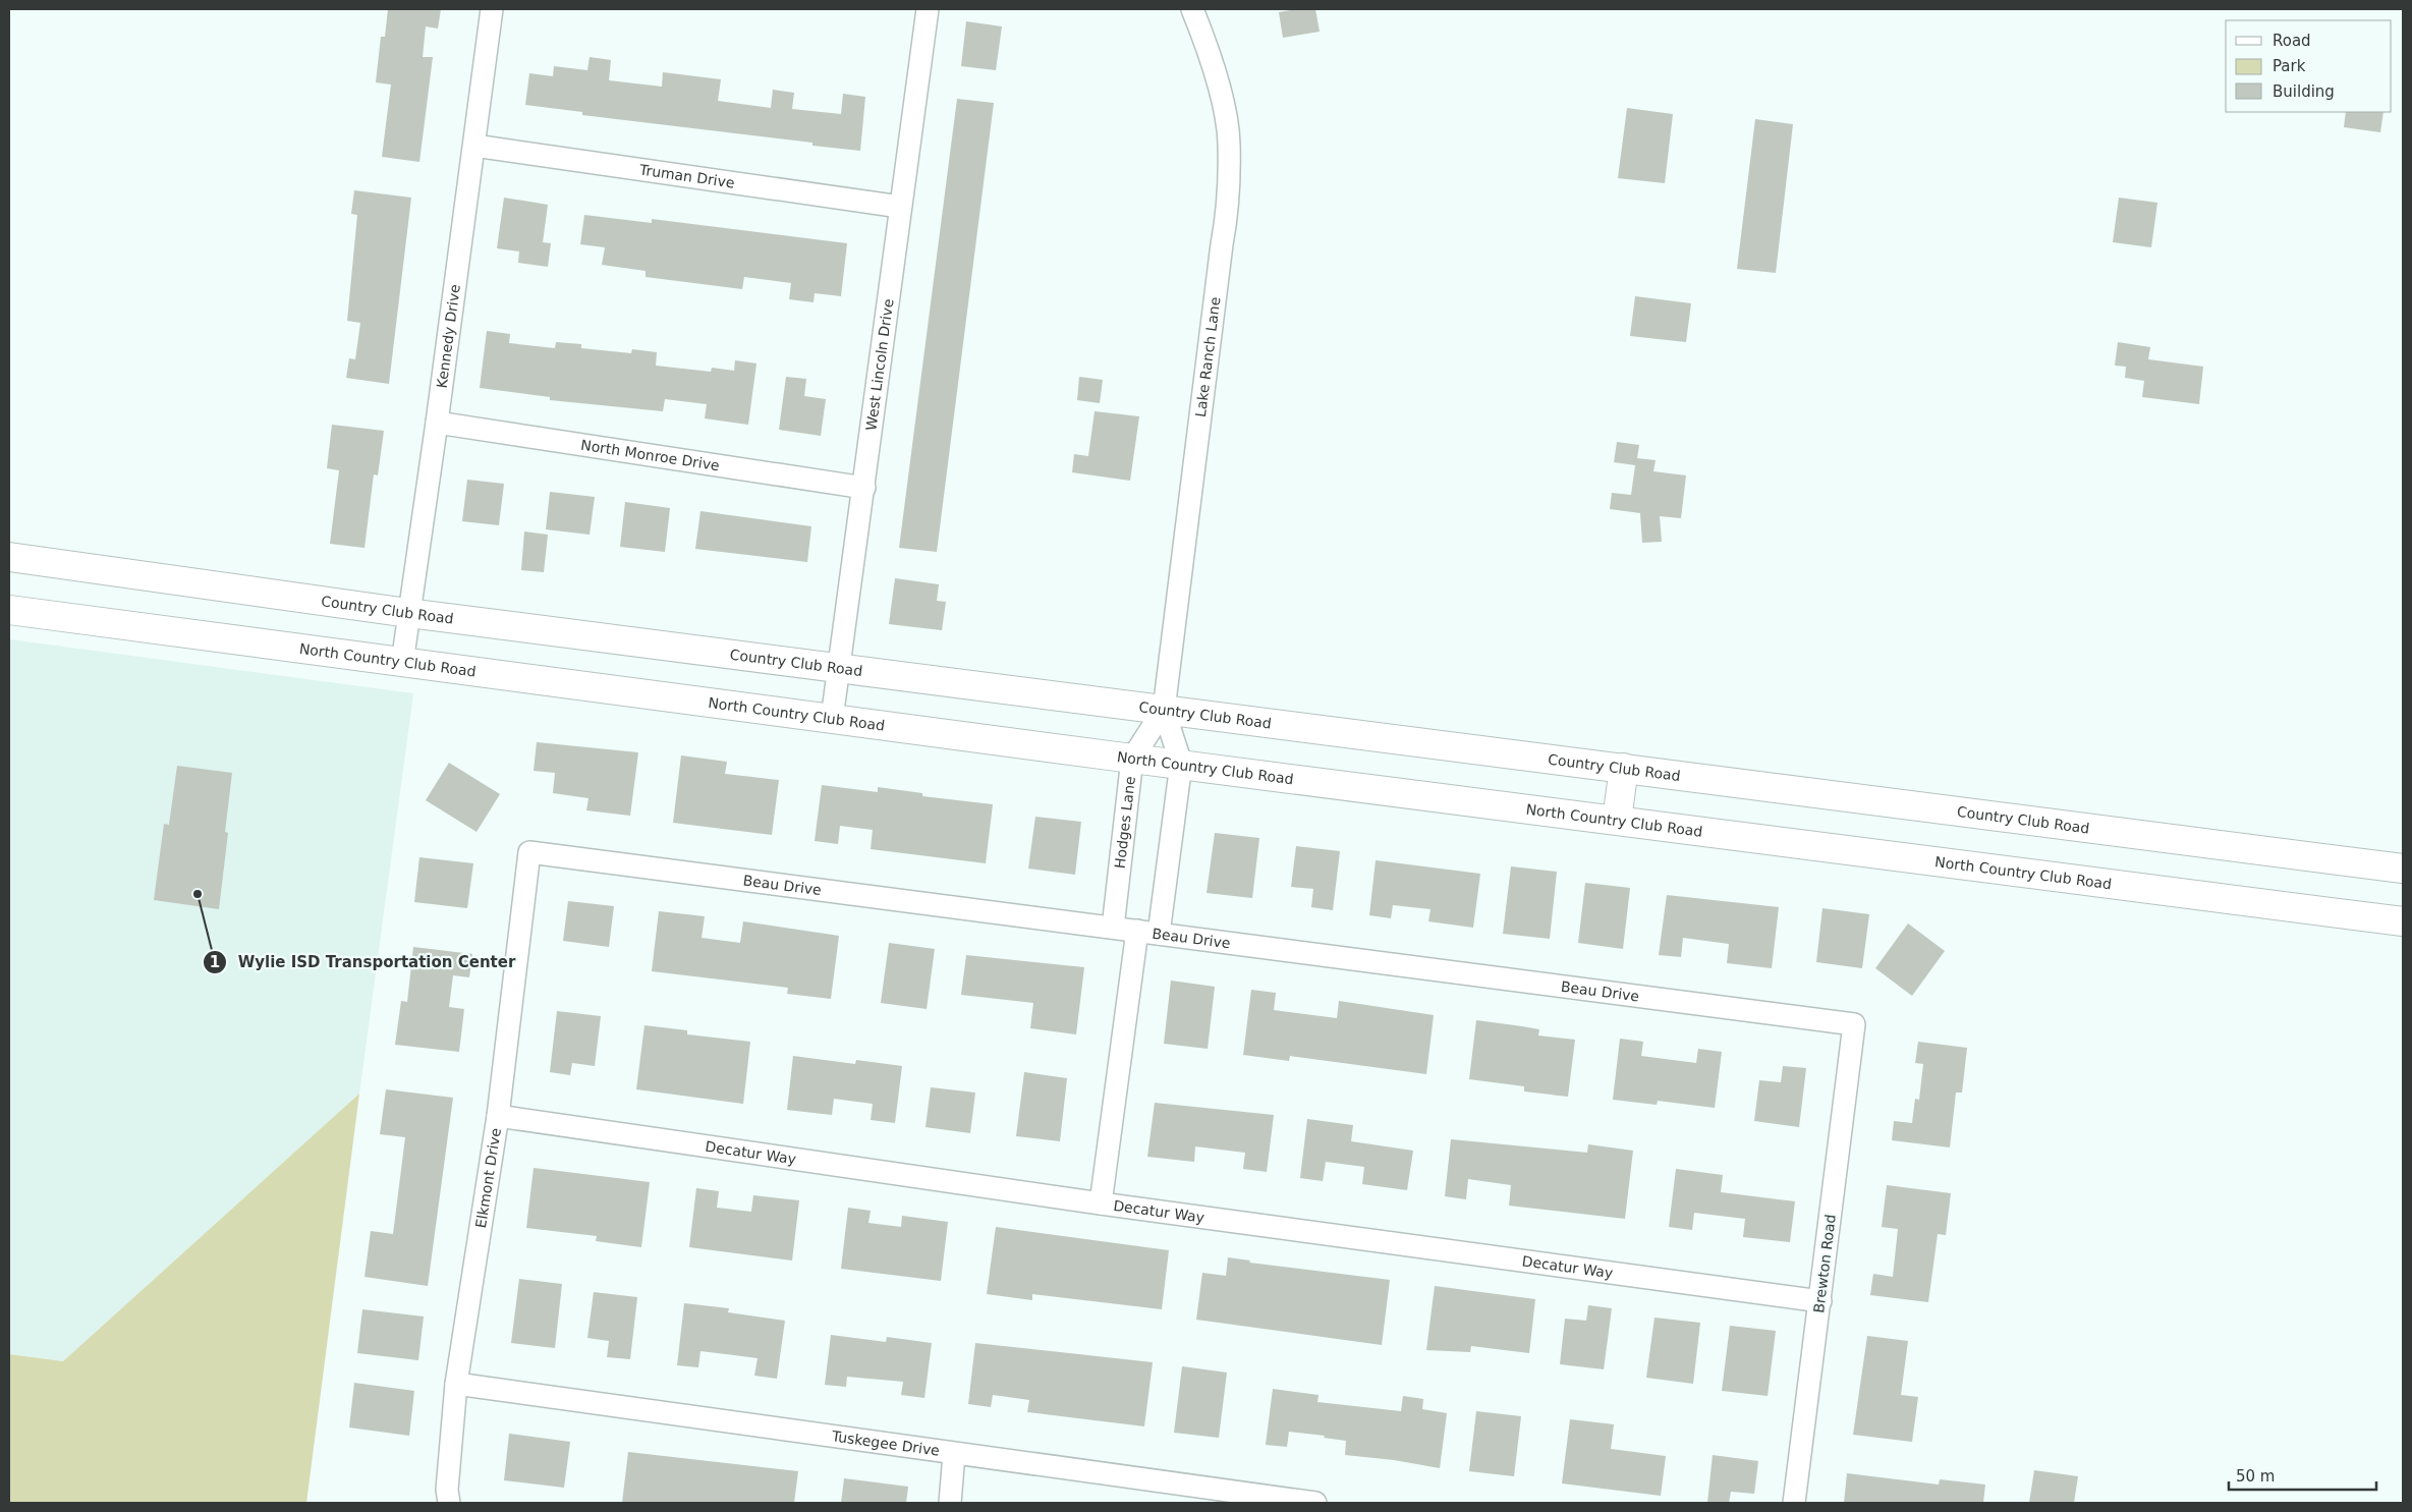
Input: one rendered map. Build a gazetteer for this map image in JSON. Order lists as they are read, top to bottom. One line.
{"streets":{"main road":["Country Club Road","North Country Club Road"],"street":["Truman Drive","Kennedy Drive","Lake Ranch Lane","West Lincoln Drive","North Monroe Drive","Hodges Lane","Beau Drive","Decatur Way","Elkmont Drive","Brewton Road","Tuskegee Drive"]},"crossings":[["Truman Drive","Kennedy Drive"],["Truman Drive","West Lincoln Drive"],["Kennedy Drive","North Monroe Drive"],["Kennedy Drive","Country Club Road"],["Kennedy Drive","North Country Club Road"],["Lake Ranch Lane","Country Club Road"],["Lake Ranch Lane","Hodges Lane"],["West Lincoln Drive","North Monroe Drive"],["West Lincoln Drive","Country Club Road"],["West Lincoln Drive","North Country Club Road"],["Country Club Road","Hodges Lane"],["North Country Club Road","Hodges Lane"],["Hodges Lane","Beau Drive"],["Beau Drive","Elkmont Drive"],["Beau Drive","Brewton Road"],["Decatur Way","Elkmont Drive"],["Decatur Way","Brewton Road"],["Elkmont Drive","Tuskegee Drive"]],"places":["Wylie ISD Transportation Center"],"legend":["Road","Park","Building"],"scale_bar":"50 m"}
